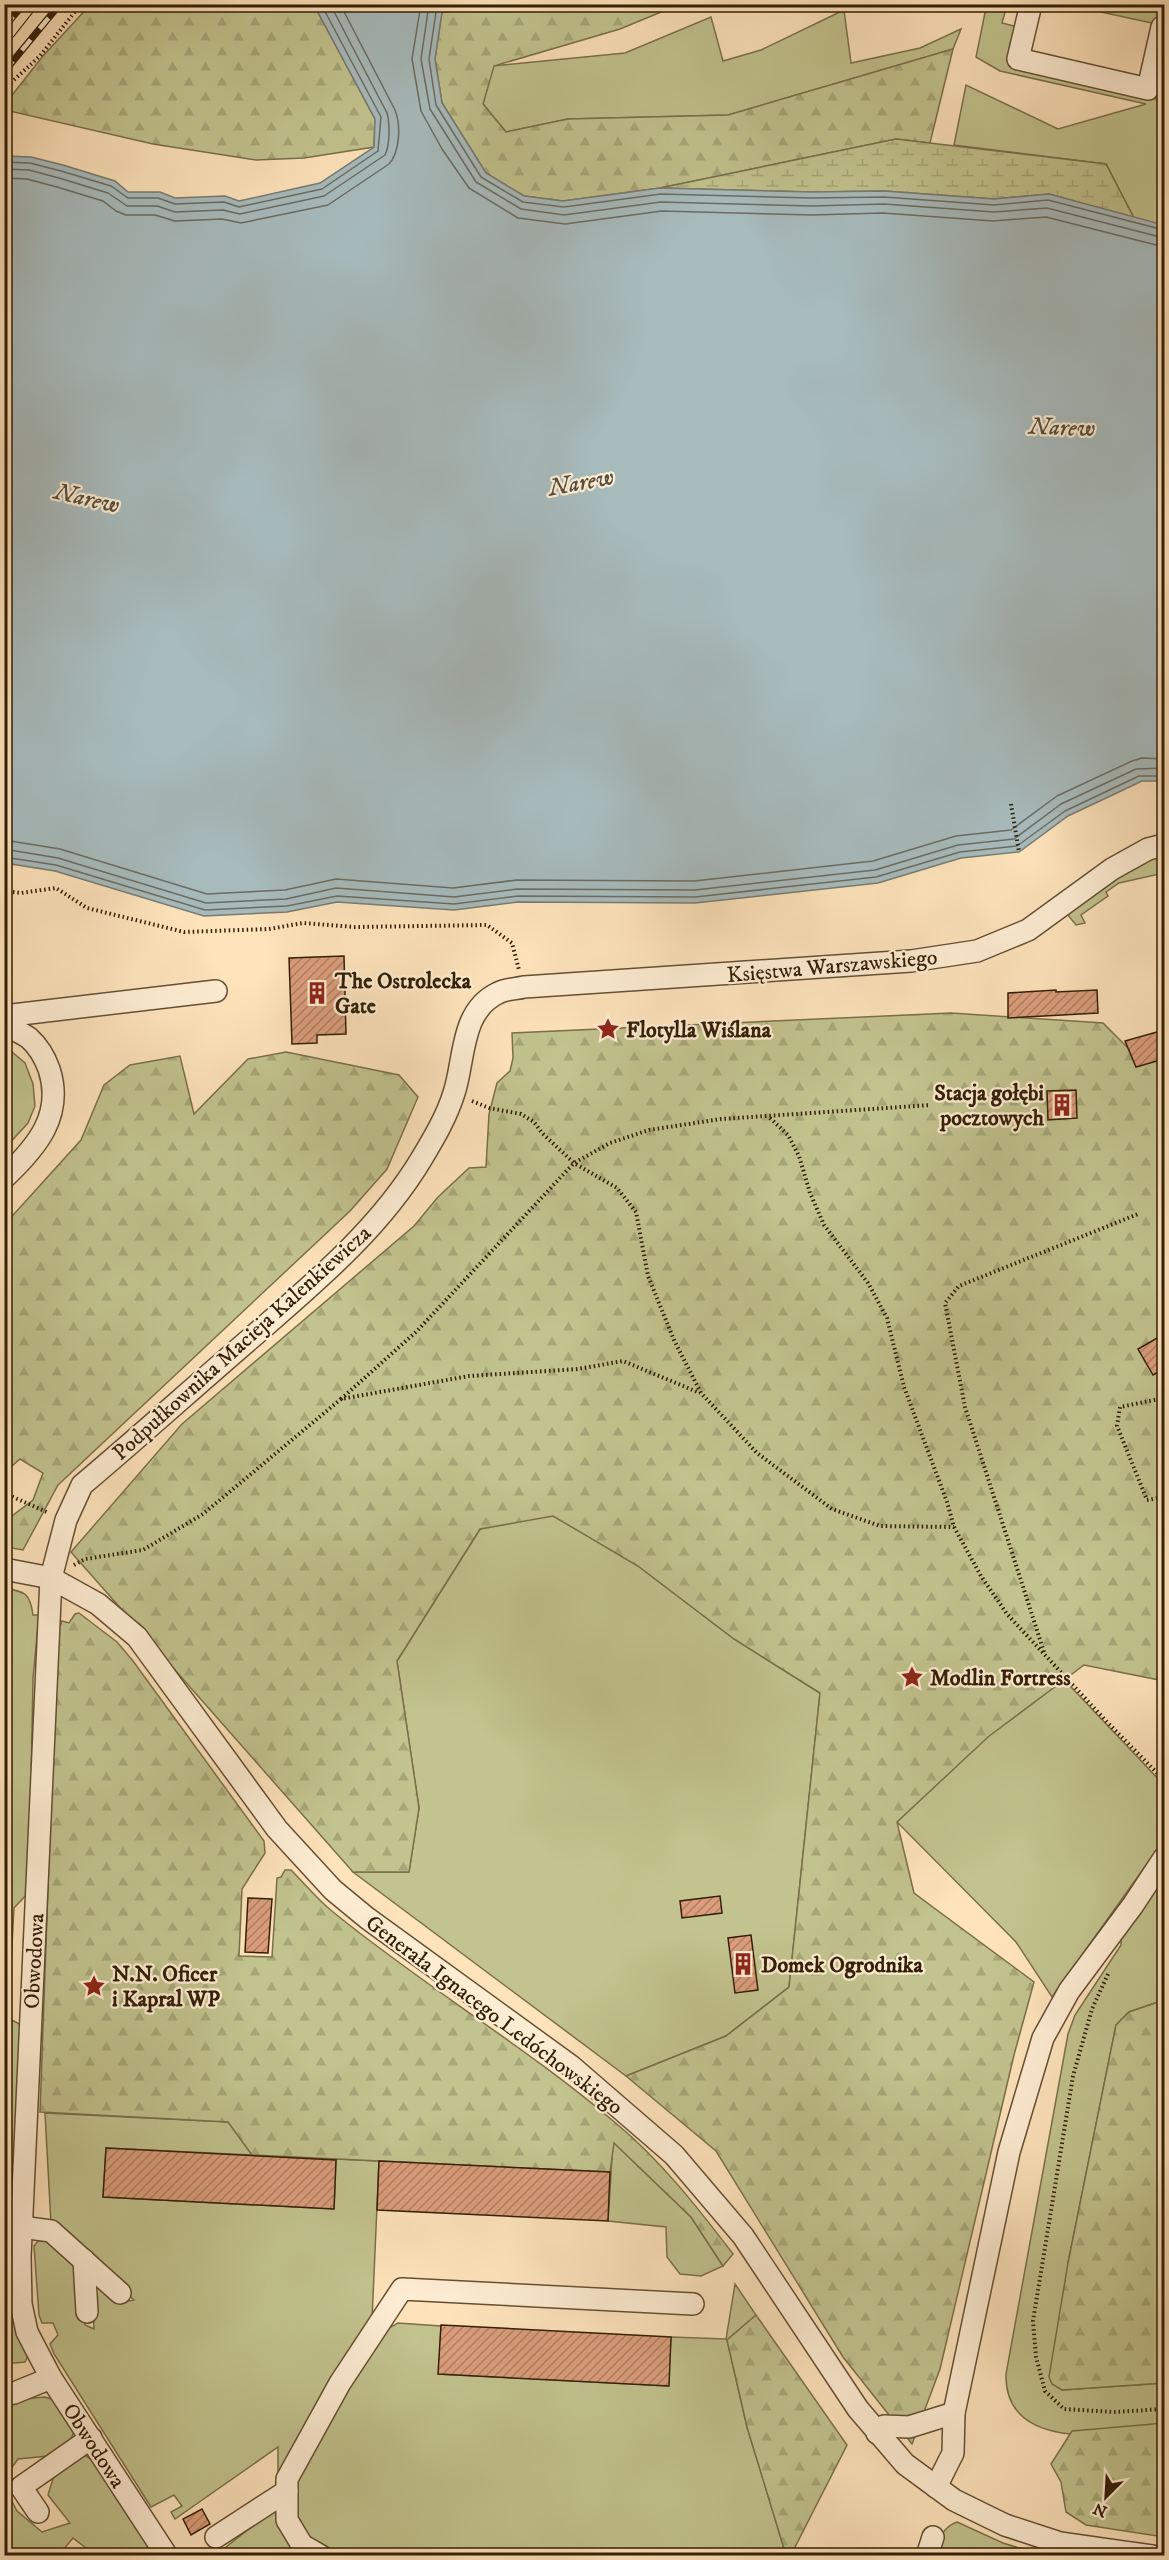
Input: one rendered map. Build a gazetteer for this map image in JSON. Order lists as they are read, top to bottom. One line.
{"streets":{"street":["Księstwa Warszawskiego","Podpułkownika Macieja Kalenkiewicza","Obwodowa","Generała Ignacego Ledóchowskiego"]},"crossings":[["Księstwa Warszawskiego","Podpułkownika Macieja Kalenkiewicza"],["Podpułkownika Macieja Kalenkiewicza","Obwodowa"],["Podpułkownika Macieja Kalenkiewicza","Generała Ignacego Ledóchowskiego"],["Obwodowa","Generała Ignacego Ledóchowskiego"]],"water":["Narew"],"places":{"building":["The Ostrolecka Gate","Stacja gołębi pocztowych","Domek Ogrodnika"],"place":["Flotylla Wiślana","Modlin Fortress","N.N. Oficer i Kapral WP"]},"north":"bottom left"}
